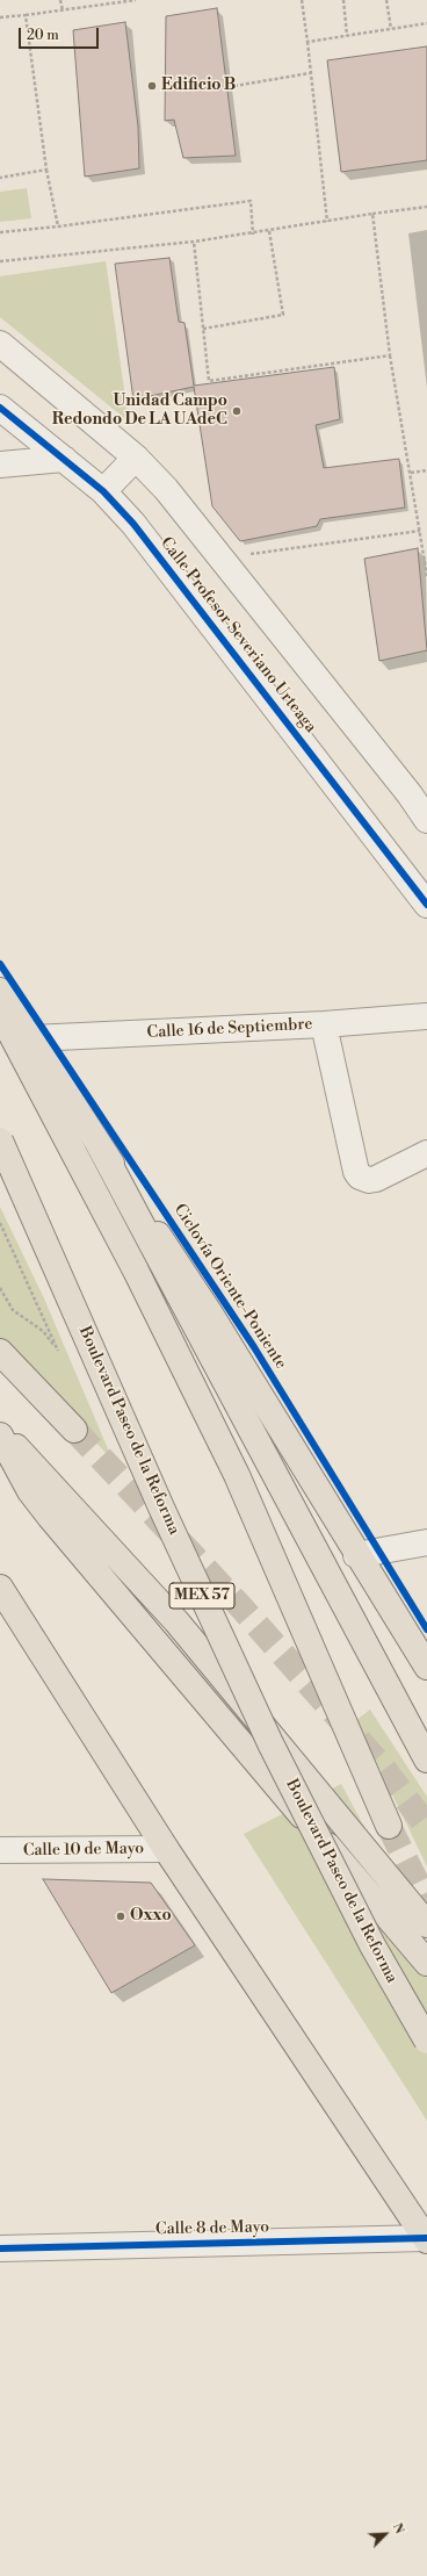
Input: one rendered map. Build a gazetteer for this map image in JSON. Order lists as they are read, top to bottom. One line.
{"streets":{"main road":["Boulevard Paseo de la Reforma","MEX 57"],"street":["Calle Profesor Severiano Urteaga","Calle 16 de Septiembre","Calle 10 de Mayo","Calle 8 de Mayo"],"cycle path":["Ciclovía Oriente-Poniente"]},"places":["Edificio B","Unidad Campo Redondo De LA UAdeC","Oxxo"],"scale_bar":"20 m","north":"top right"}
